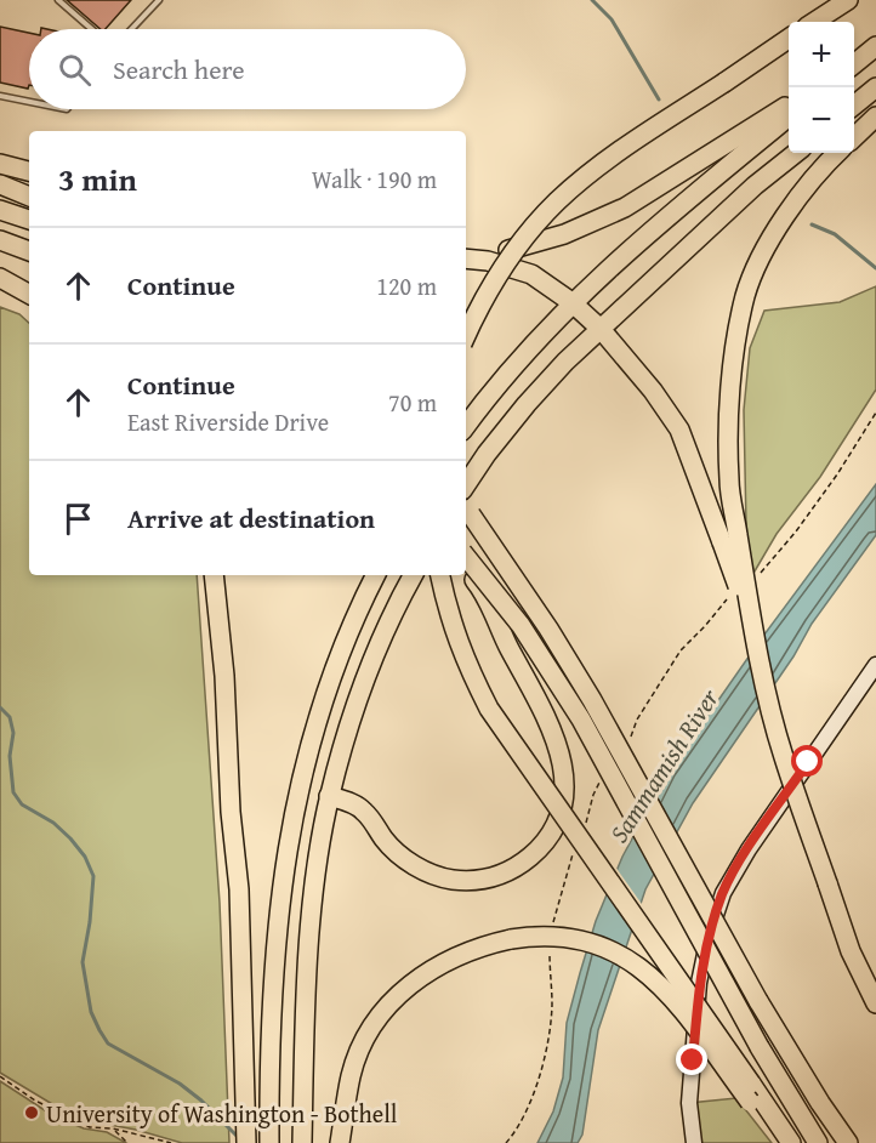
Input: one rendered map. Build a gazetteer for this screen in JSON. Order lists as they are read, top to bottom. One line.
{"water":["Sammamish River"],"places":["University of Washington - Bothell"],"page":{"map_buttons":["+","−"],"search":"Search here","heading":["3 min","Walk · 190 m"],"list":[["Continue","120 m"],["Continue","East Riverside Drive","70 m"],"Arrive at destination"]}}
